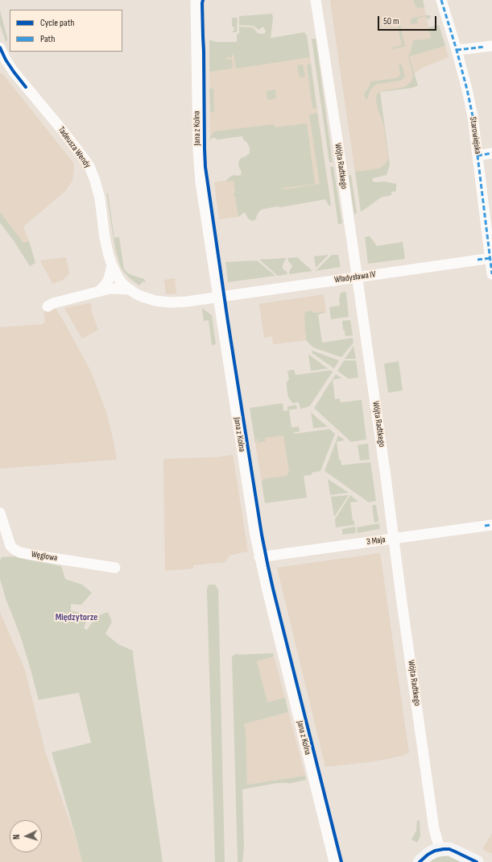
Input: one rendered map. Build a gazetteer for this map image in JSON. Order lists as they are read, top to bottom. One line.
{"streets":{"street":["Jana z Kolna","Starowiejska","Tadeusza Wendy","Wójta Radtkego","Władysława IV","3 Maja","Węglowa"]},"crossings":[["Jana z Kolna","Tadeusza Wendy"],["Jana z Kolna","Władysława IV"],["Jana z Kolna","3 Maja"],["Starowiejska","Władysława IV"],["Tadeusza Wendy","Władysława IV"],["Wójta Radtkego","Władysława IV"],["Wójta Radtkego","3 Maja"]],"districts":["Międzytorze"],"legend":["Cycle path","Path"],"scale_bar":"50 m","north":"left"}
